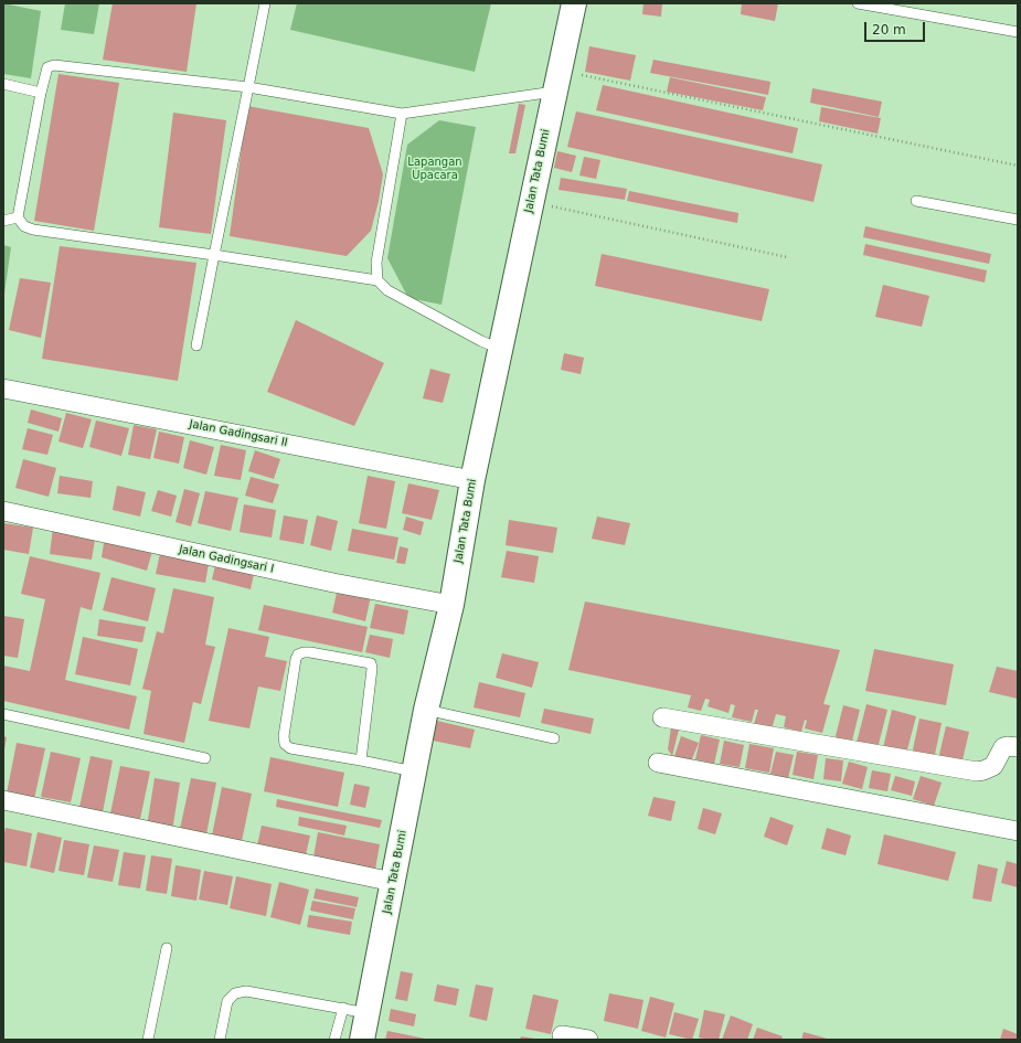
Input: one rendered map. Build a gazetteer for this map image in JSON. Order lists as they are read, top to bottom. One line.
{"streets":{"street":["Jalan Tata Bumi","Jalan Gadingsari II","Jalan Gadingsari I"]},"crossings":[["Jalan Tata Bumi","Jalan Gadingsari II"],["Jalan Tata Bumi","Jalan Gadingsari I"]],"parks":["Lapangan Upacara"],"scale_bar":"20 m"}
